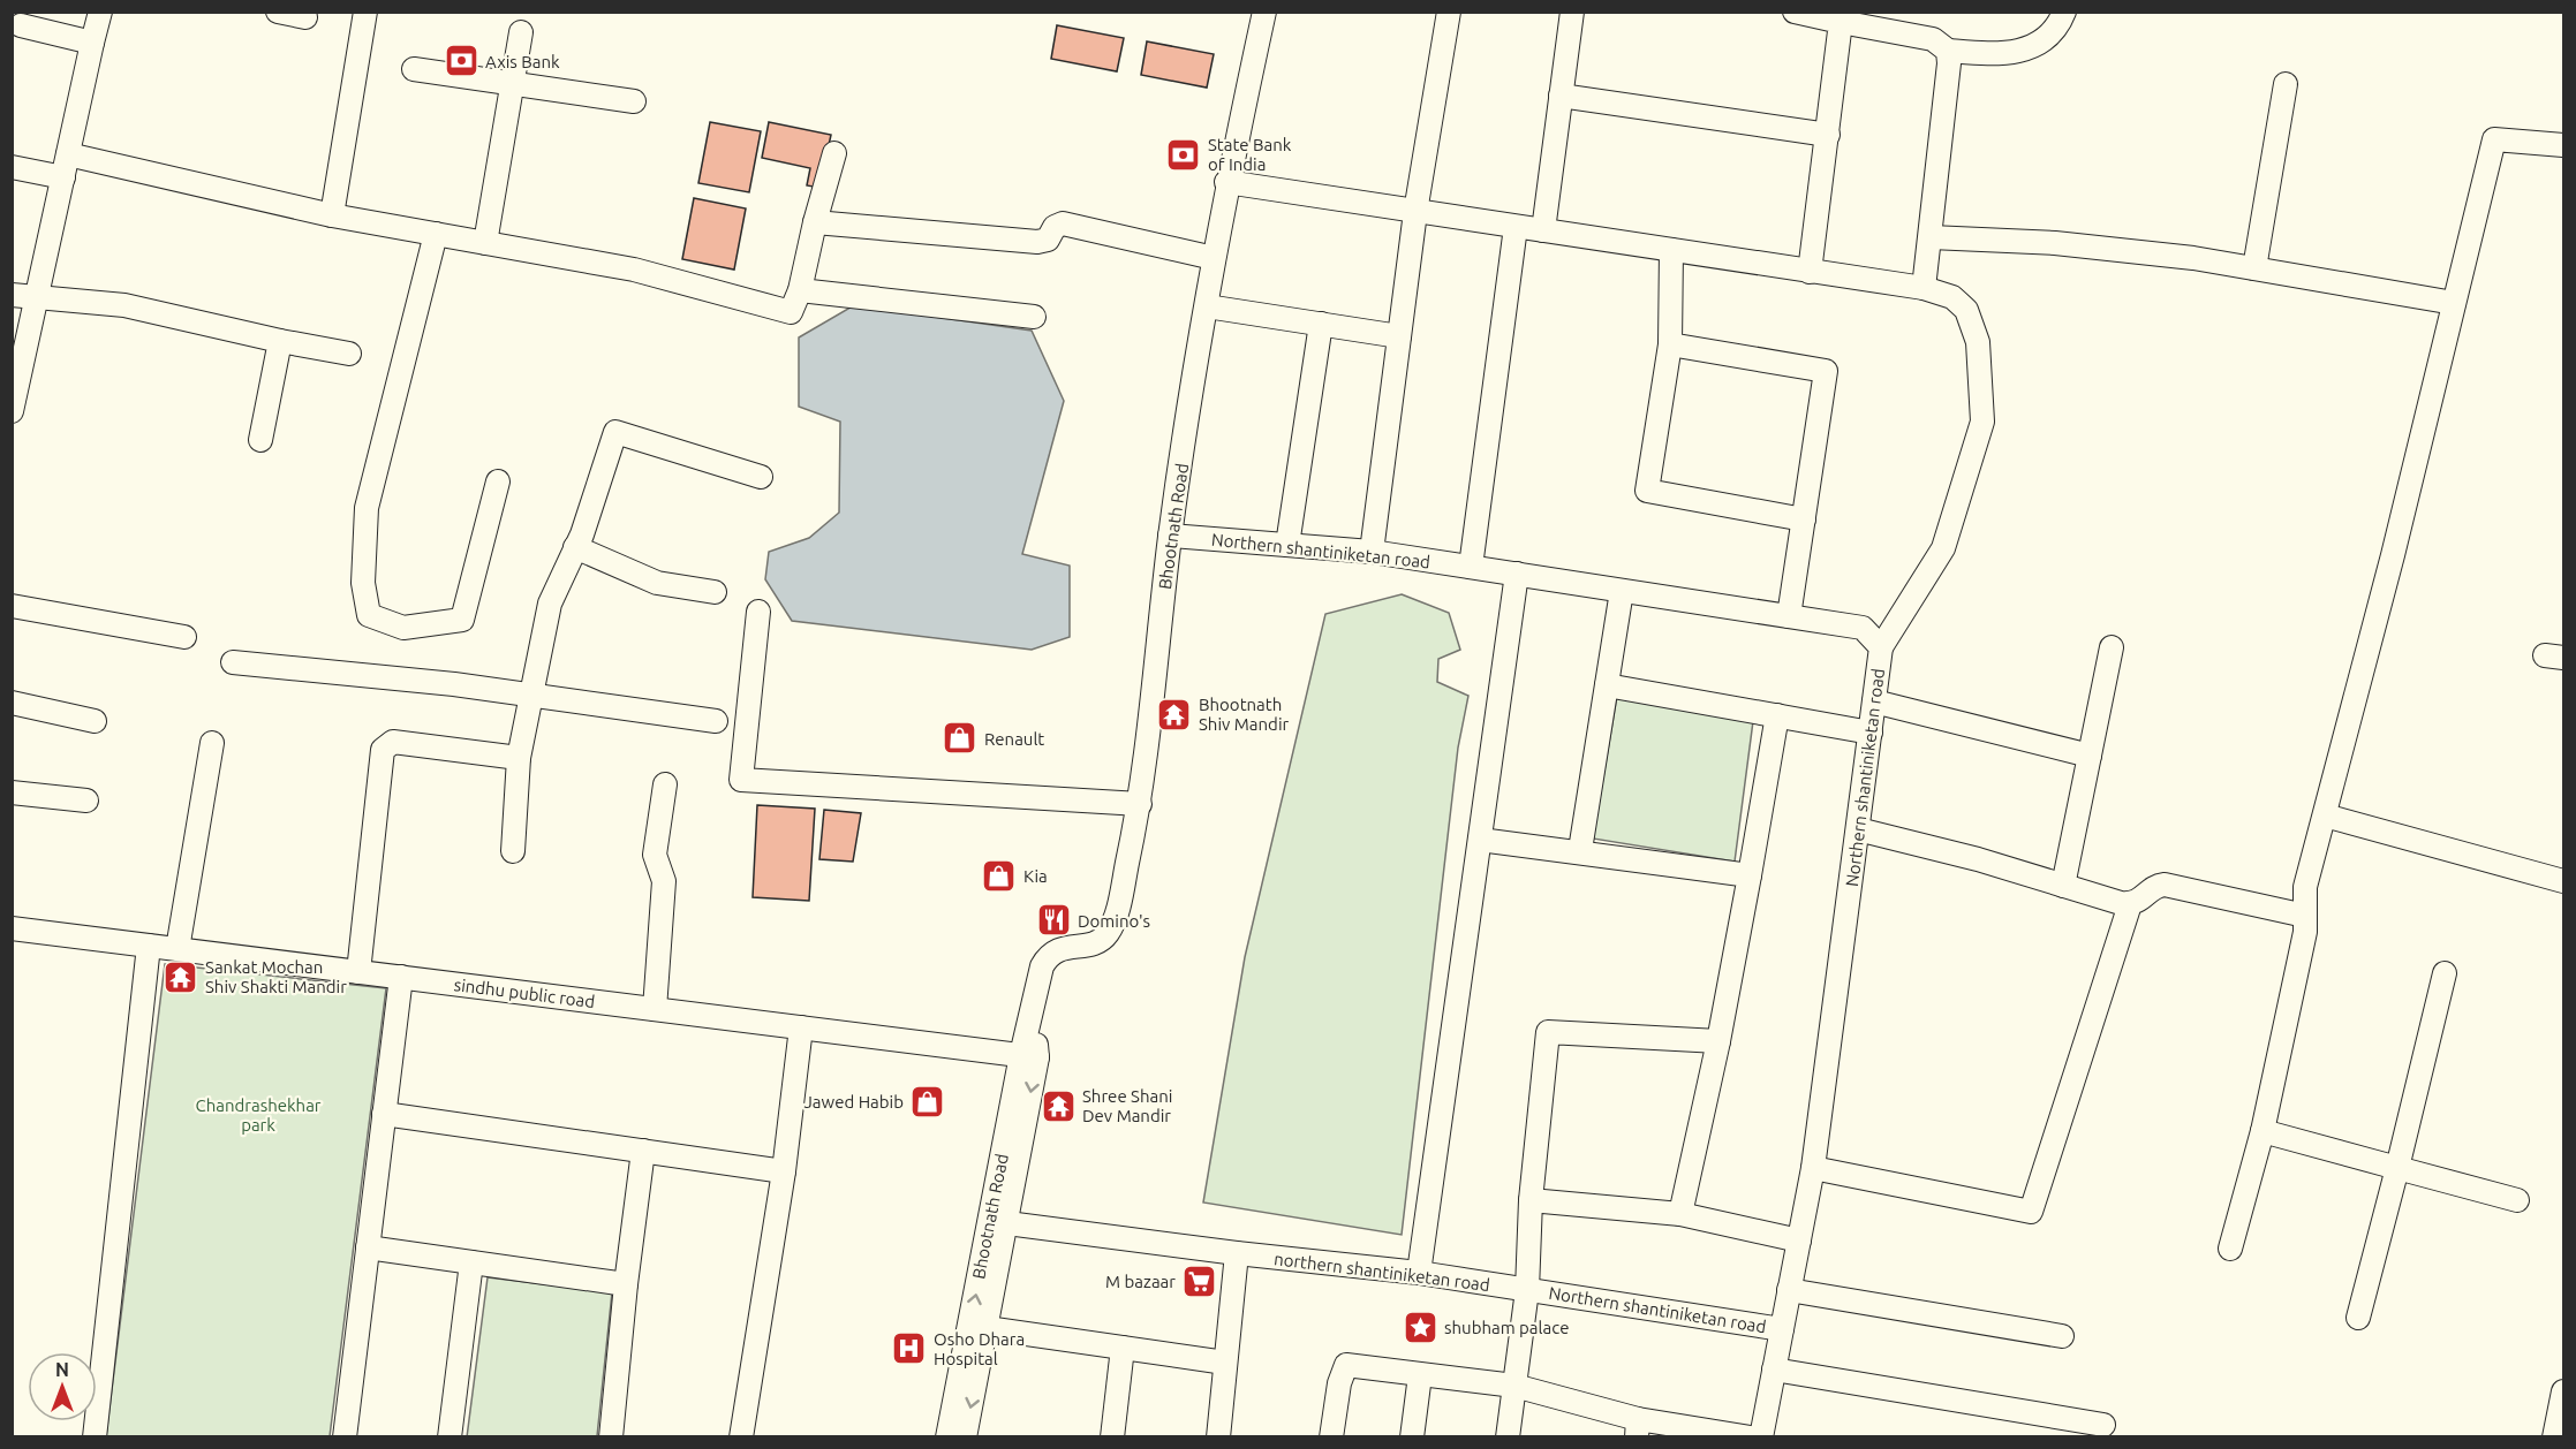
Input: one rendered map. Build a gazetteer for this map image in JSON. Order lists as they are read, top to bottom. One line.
{"streets":{"street":["Bhootnath Road","Northern shantiniketan road","sindhu public road","northern shantiniketan road"]},"crossings":[["Bhootnath Road","Northern shantiniketan road"],["Bhootnath Road","sindhu public road"],["Bhootnath Road","northern shantiniketan road"],["Northern shantiniketan road","northern shantiniketan road"]],"parks":["Chandrashekhar park"],"places":{"bank":["Axis Bank","State Bank of India"],"temple":["Bhootnath Shiv Mandir","Sankat Mochan Shiv Shakti Mandir","Shree Shani Dev Mandir"],"shop":["Renault","Kia","Jawed Habib"],"restaurant":["Domino's"],"supermarket":["M bazaar"],"place":["shubham palace"],"hospital":["Osho Dhara Hospital"]},"north":"top"}
